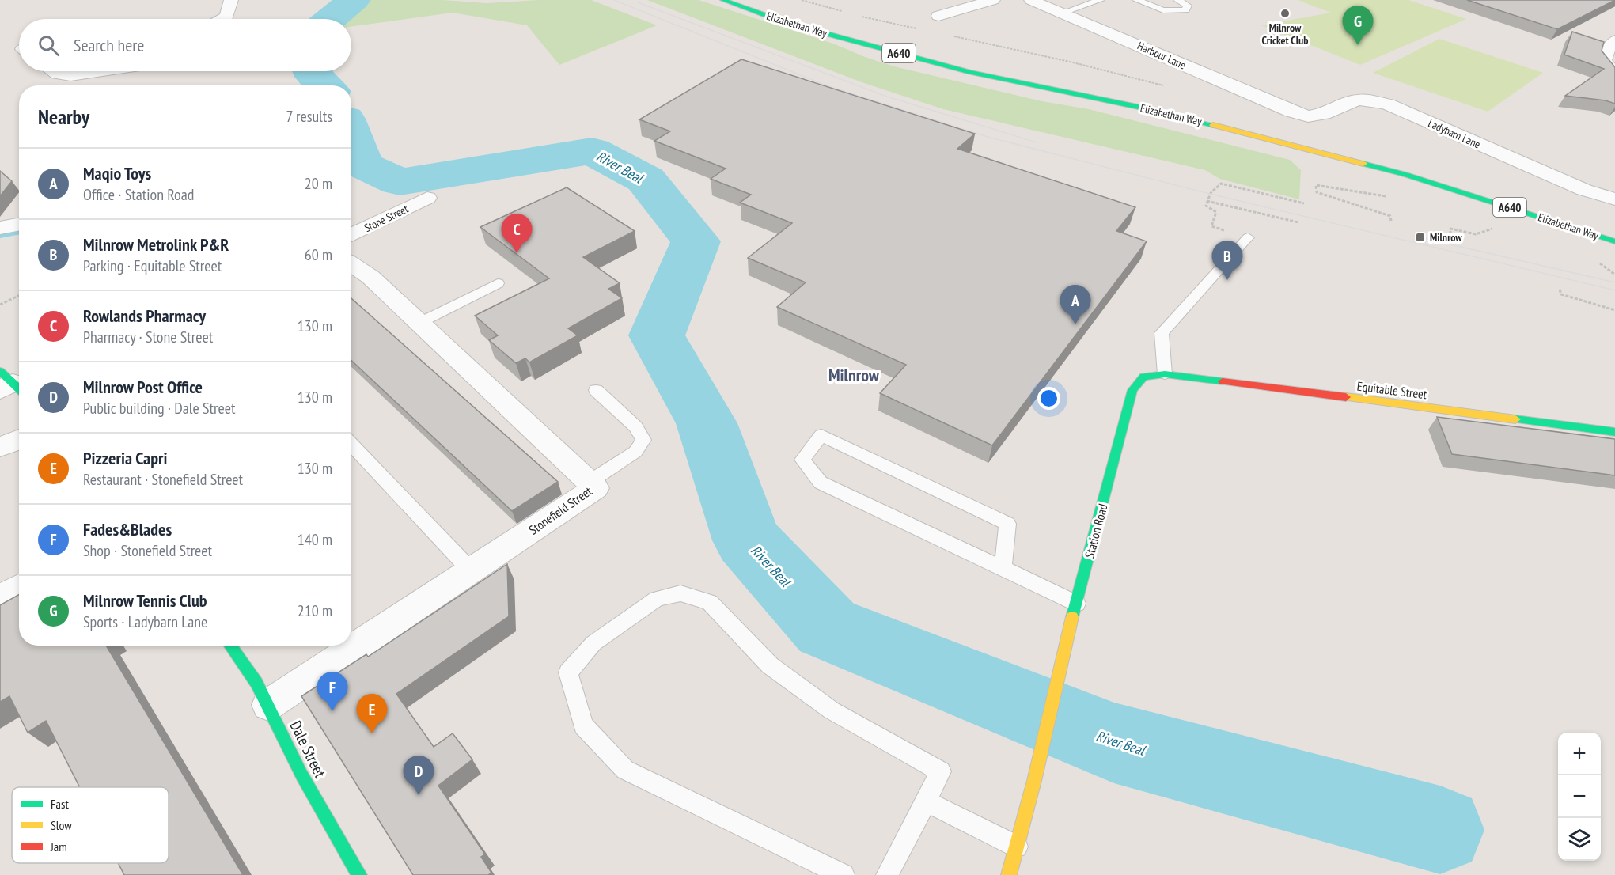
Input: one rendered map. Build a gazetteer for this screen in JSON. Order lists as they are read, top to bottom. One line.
{"streets":{"main road":["Elizabethan Way","A640","Equitable Street","Station Road","Dale Street"],"street":["Harbour Lane","Ladybarn Lane","Stone Street","Stonefield Street"]},"crossings":[["Harbour Lane","Ladybarn Lane"],["Equitable Street","Station Road"],["Stonefield Street","Dale Street"]],"districts":["Milnrow"],"water":["River Beal"],"places":{"other":["Milnrow Cricket Club"],"transit":["Milnrow"]},"legend":["Fast","Slow","Jam"],"page":{"pins":["G","C","B","A","F","E","D"],"search":"Search here","heading":["Nearby","7 results"],"list":[{"mark":"A","name":"Maqio Toys","note":"Office · Station Road","value":"20 m"},{"mark":"B","name":"Milnrow Metrolink P&R","note":"Parking · Equitable Street","value":"60 m"},{"mark":"C","name":"Rowlands Pharmacy","note":"Pharmacy · Stone Street","value":"130 m"},{"mark":"D","name":"Milnrow Post Office","note":"Public building · Dale Street","value":"130 m"},{"mark":"E","name":"Pizzeria Capri","note":"Restaurant · Stonefield Street","value":"130 m"},{"mark":"F","name":"Fades&Blades","note":"Shop · Stonefield Street","value":"140 m"},{"mark":"G","name":"Milnrow Tennis Club","note":"Sports · Ladybarn Lane","value":"210 m"}],"map_buttons":["+","−"]}}
